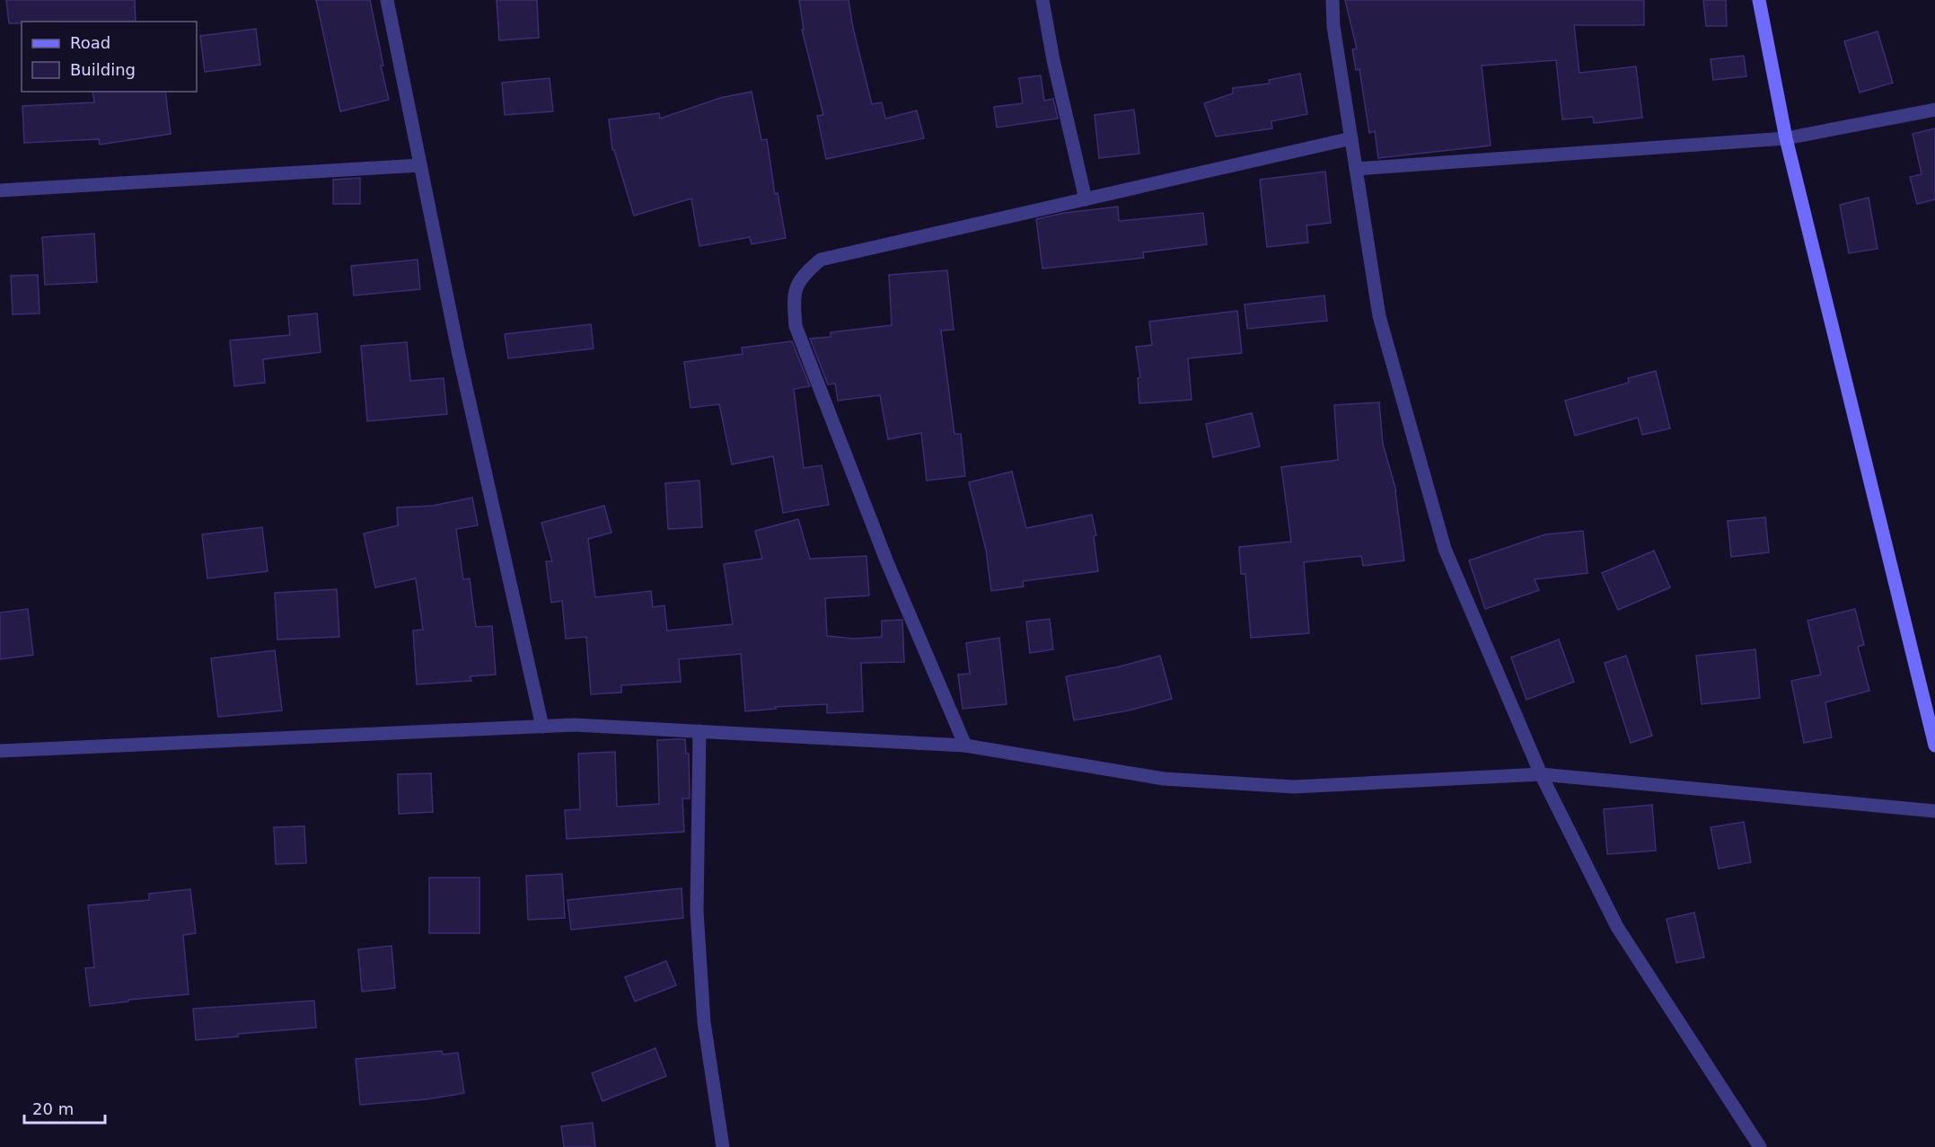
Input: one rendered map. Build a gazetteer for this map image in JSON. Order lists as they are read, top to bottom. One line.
{"legend":["Road","Building"],"scale_bar":"20 m"}
